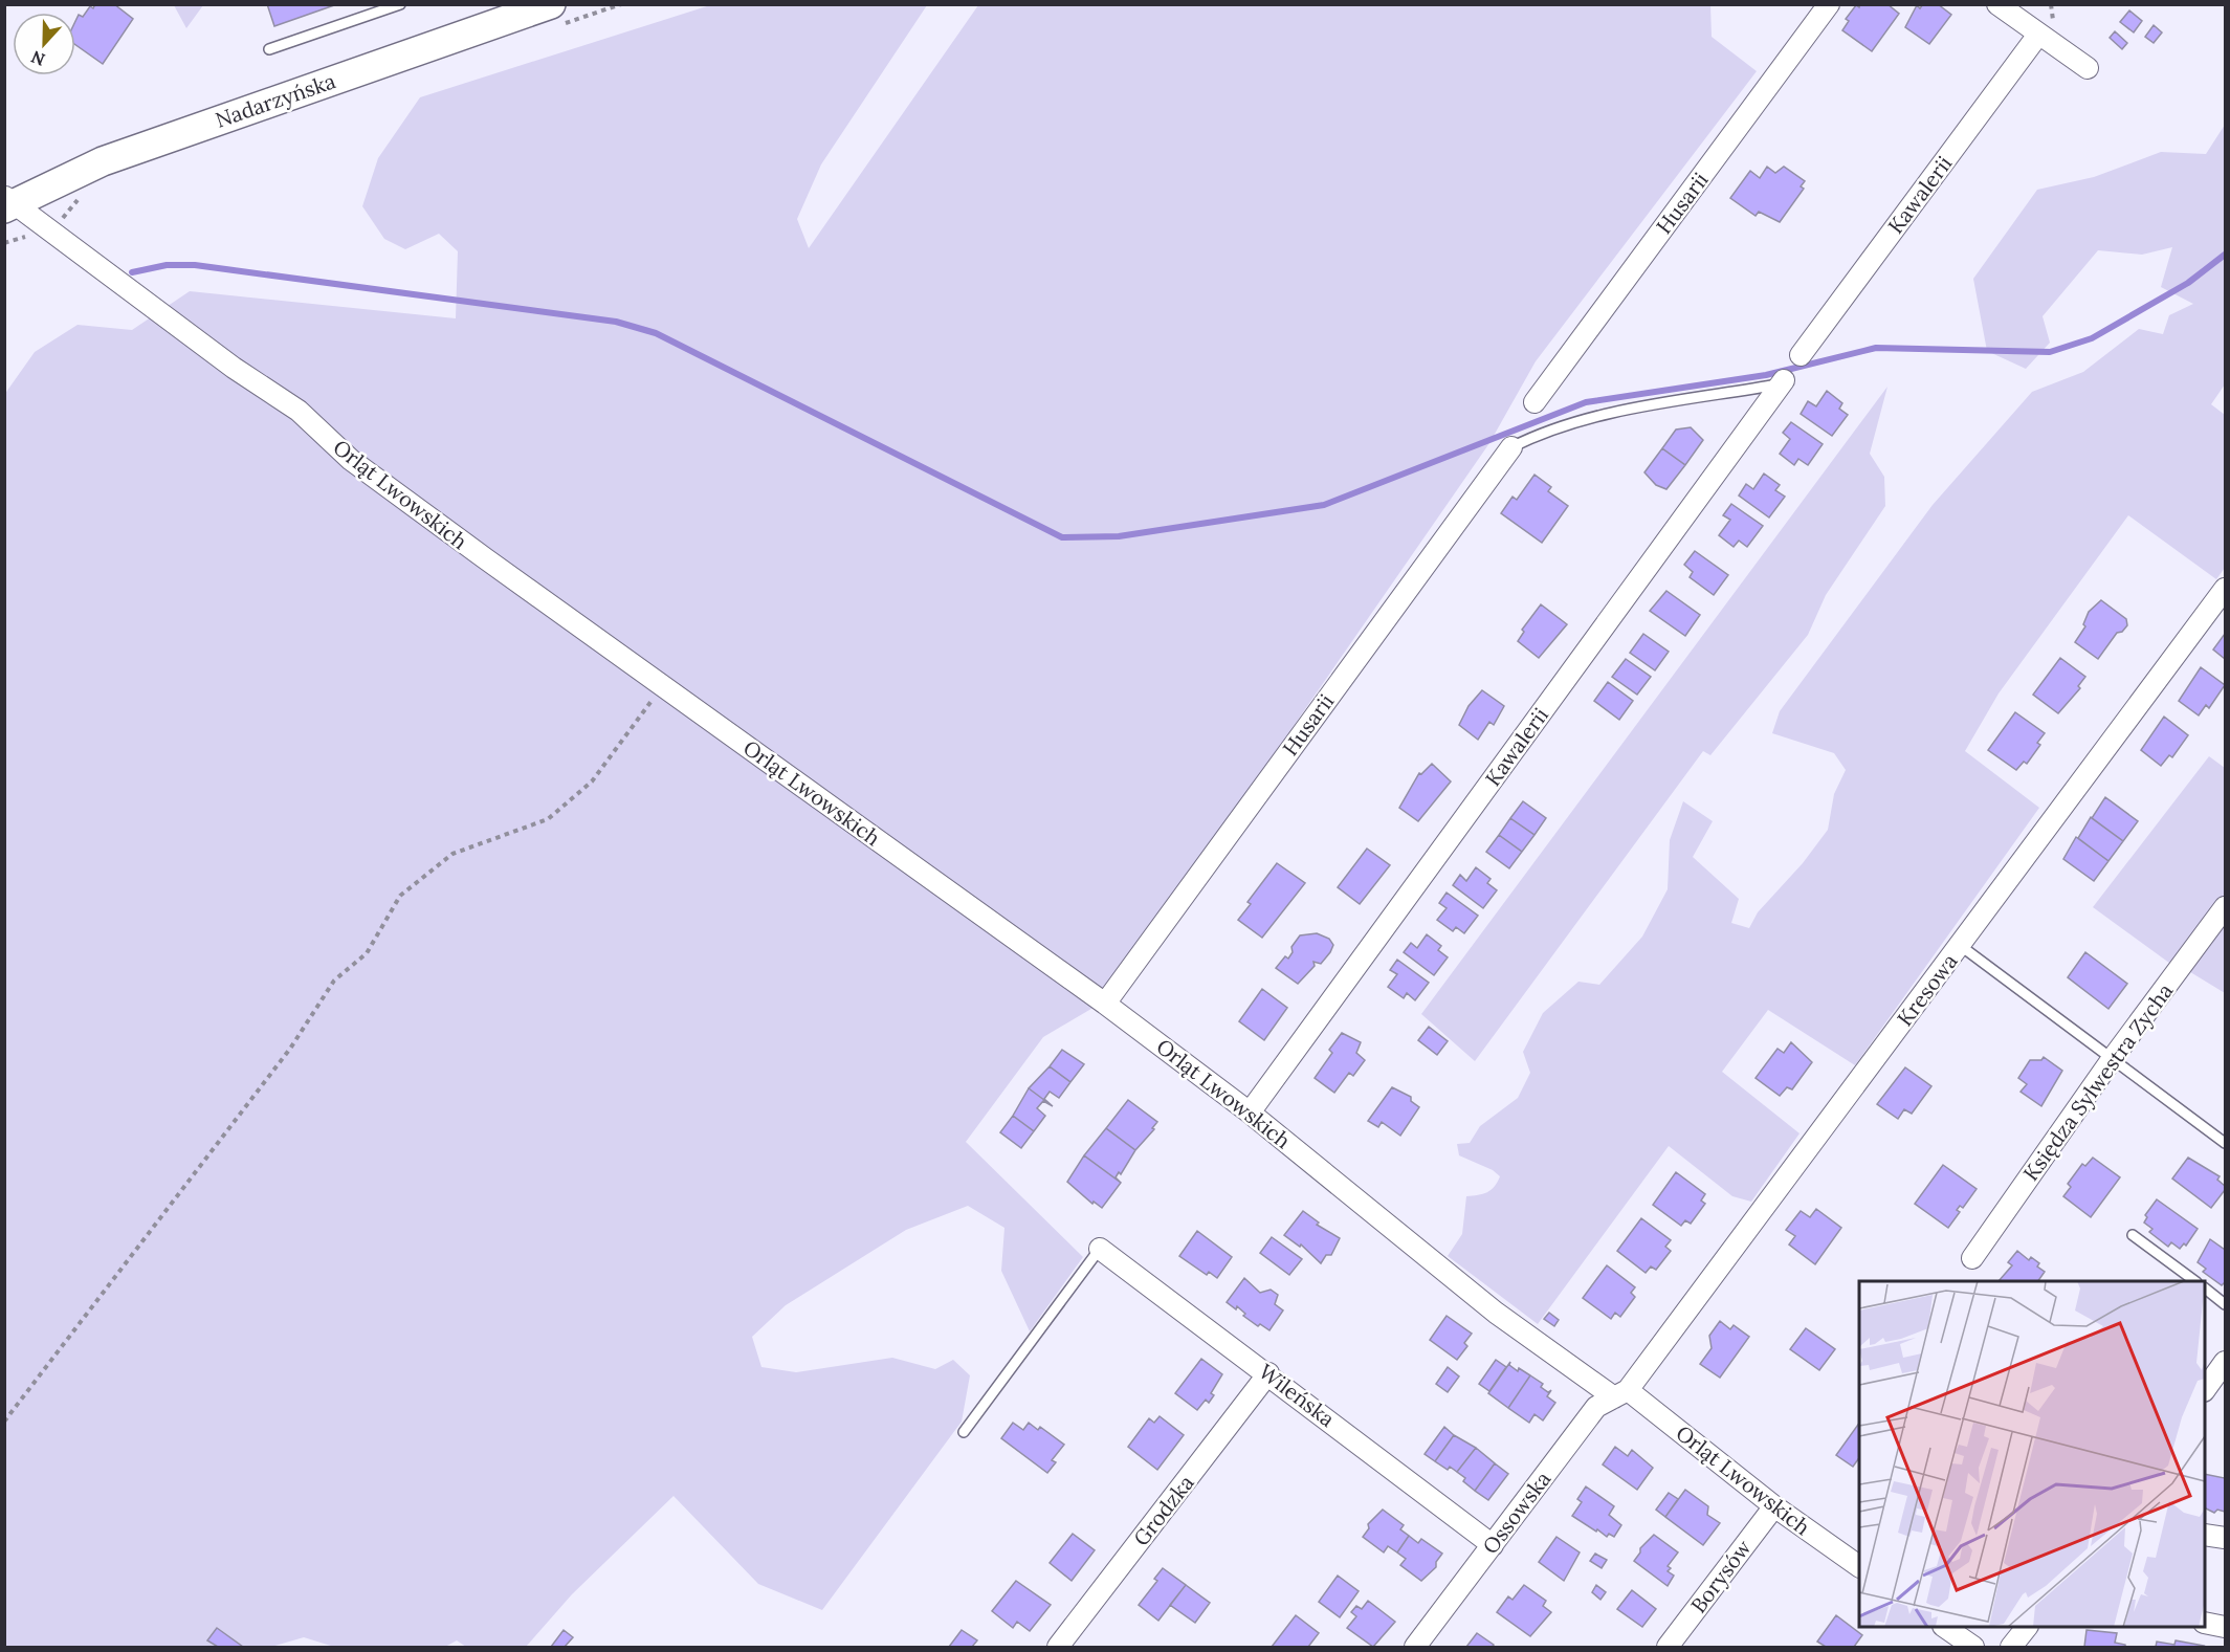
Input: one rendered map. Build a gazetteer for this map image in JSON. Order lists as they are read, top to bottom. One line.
{"streets":{"main road":["Nadarzyńska"],"street":["Kawalerii","Husarii","Orląt Lwowskich","Kresowa","Księdza Sylwestra Zycha","Wileńska","Grodzka","Ossowska","Borysów"]},"crossings":[["Nadarzyńska","Orląt Lwowskich"],["Kawalerii","Orląt Lwowskich"],["Husarii","Orląt Lwowskich"],["Orląt Lwowskich","Kresowa"],["Orląt Lwowskich","Ossowska"],["Orląt Lwowskich","Borysów"],["Kresowa","Ossowska"],["Wileńska","Grodzka"],["Wileńska","Ossowska"]],"north":"bottom"}
